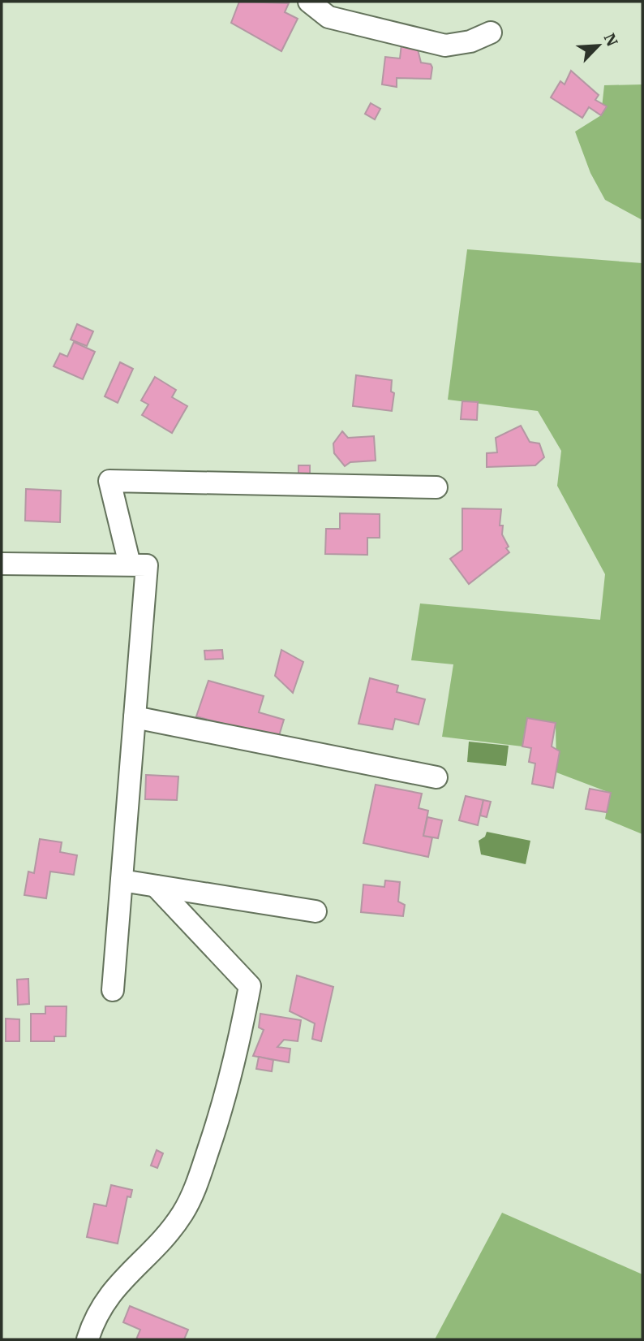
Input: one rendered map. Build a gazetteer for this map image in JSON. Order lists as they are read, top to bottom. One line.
{"north":"top right"}
